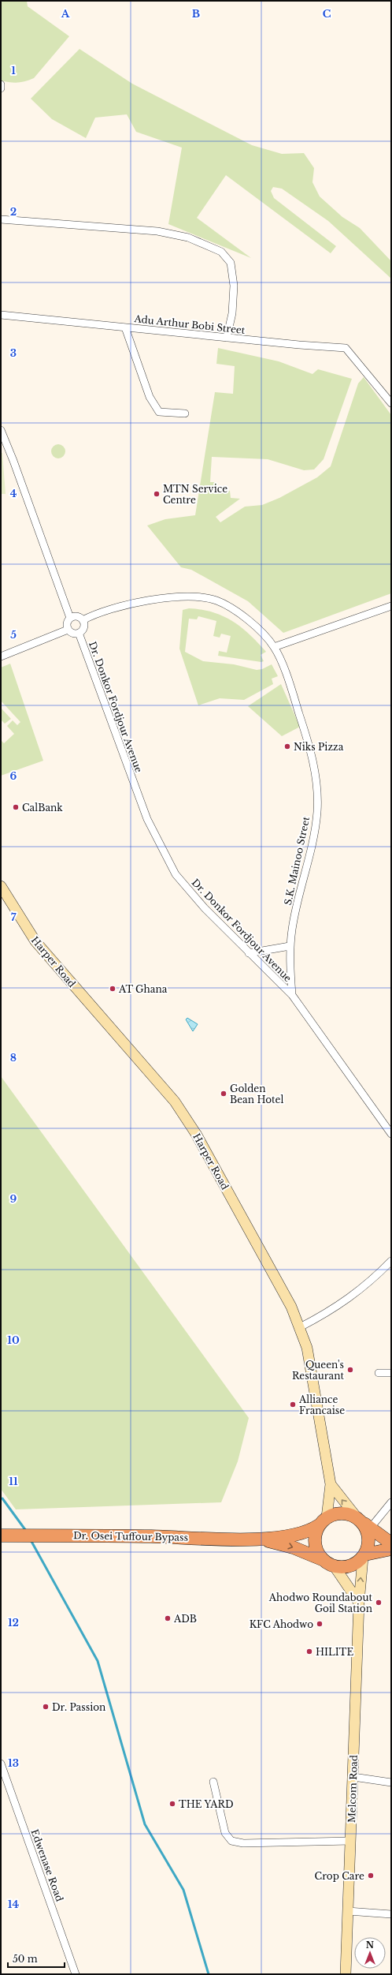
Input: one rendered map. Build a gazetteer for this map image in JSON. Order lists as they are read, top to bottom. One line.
{"streets":{"highway":["Dr. Osei Tuffour Bypass"],"main road":["Harper Road","Melcom Road"],"street":["Adu Arthur Bobi Street","Dr. Donkor Fordjour Avenue","S.K. Mainoo Street","Edwenase Road"]},"crossings":[["Dr. Donkor Fordjour Avenue","S.K. Mainoo Street"],["Harper Road","Dr. Osei Tuffour Bypass"],["Harper Road","Melcom Road"],["Dr. Osei Tuffour Bypass","Melcom Road"]],"places":["MTN Service Centre","Niks Pizza","CalBank","AT Ghana","Golden Bean Hotel","Queen's Restaurant","Alliance Francaise","Ahodwo Roundabout Goil Station","ADB","KFC Ahodwo","HILITE","Dr. Passion","THE YARD","Crop Care"],"scale_bar":"50 m","north":"top","grid":{"columns":["A","B","C"],"rows":["1","2","3","4","5","6","7","8","9","10","11","12","13","14"]}}
